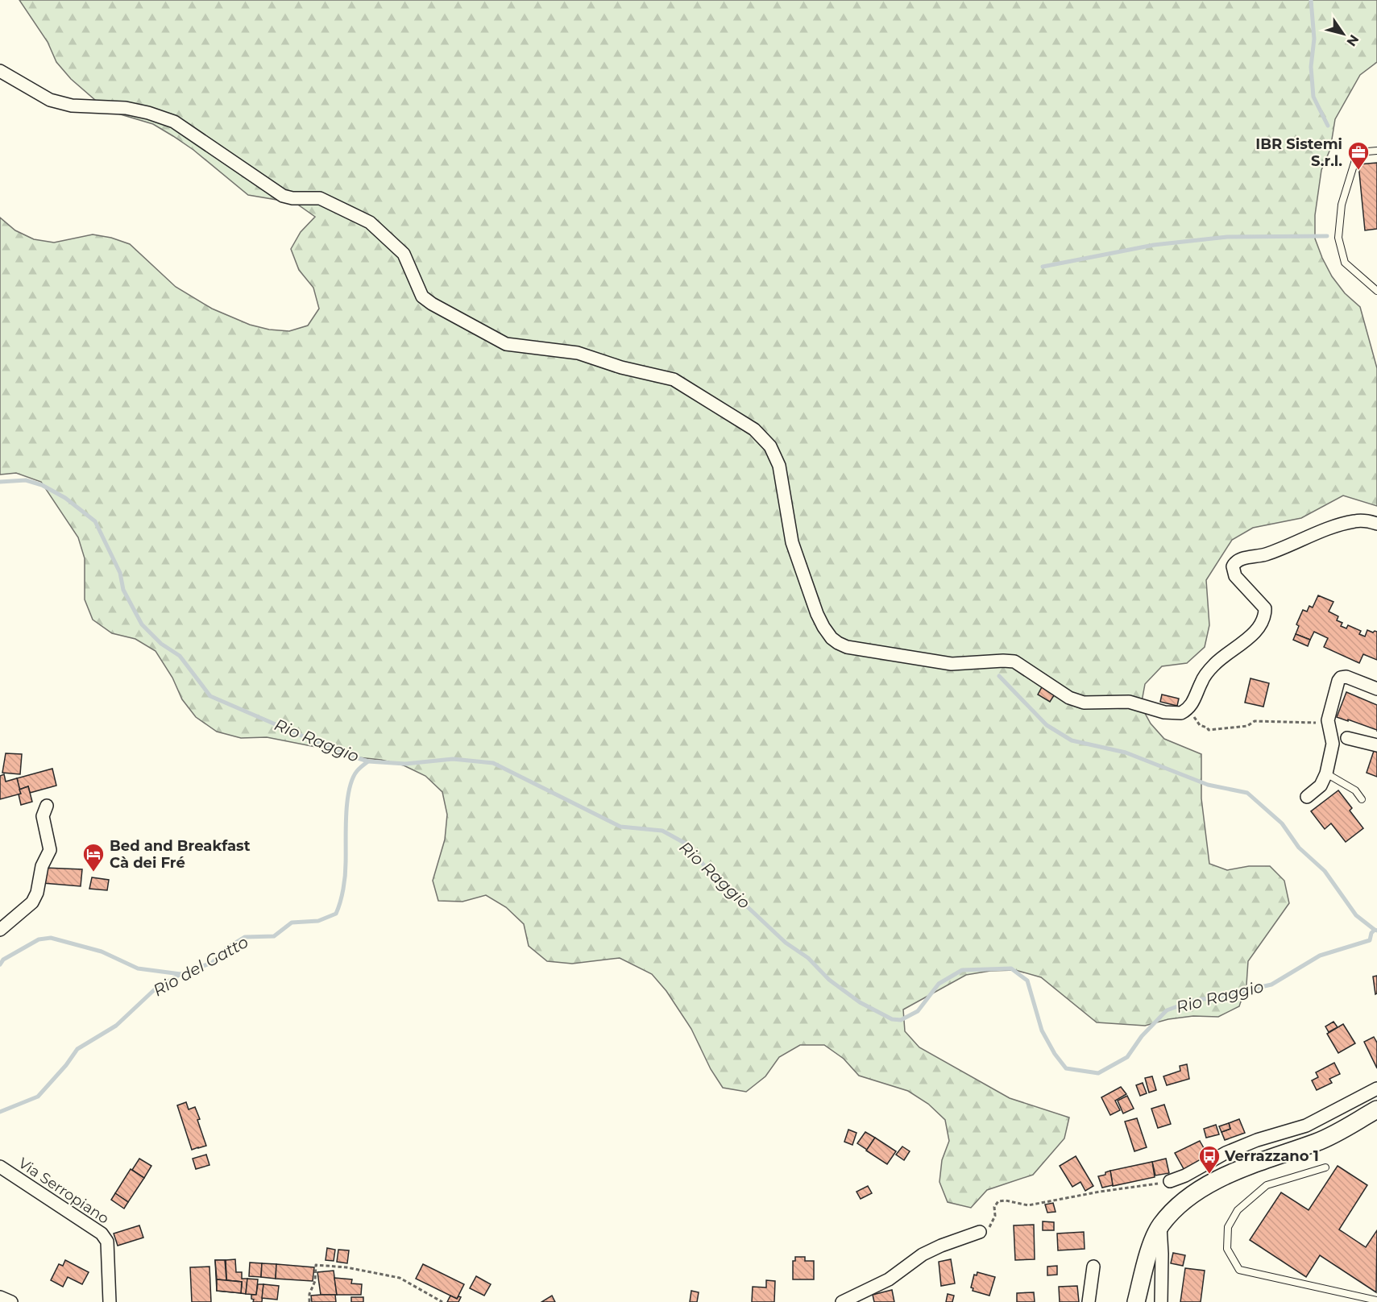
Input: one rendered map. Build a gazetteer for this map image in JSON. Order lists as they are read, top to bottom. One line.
{"streets":{"street":["Via Serropiano"]},"water":["Rio Raggio","Rio del Gatto"],"places":{"office":["IBR Sistemi S.r.l."],"hotel":["Bed and Breakfast Cà dei Fré"],"bus stop":["Verrazzano 1"]},"north":"bottom right"}
